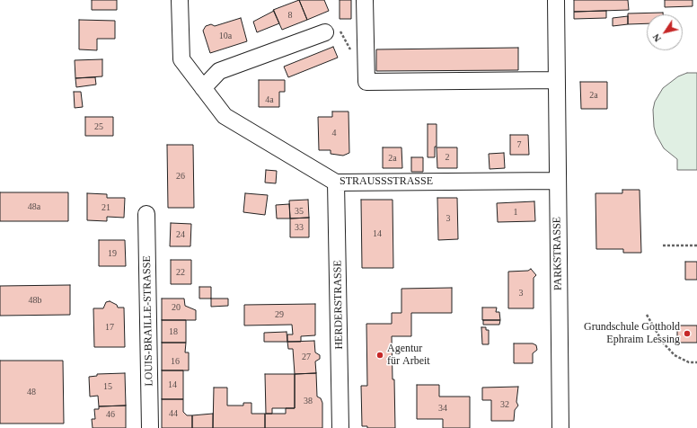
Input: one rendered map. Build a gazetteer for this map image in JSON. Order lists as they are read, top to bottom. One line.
{"streets":{"street":["STRAUSSSTRASSE","PARKSTRASSE","HERDERSTRASSE","LOUIS-BRAILLE-STRASSE"]},"crossings":[["STRAUSSSTRASSE","PARKSTRASSE"],["STRAUSSSTRASSE","HERDERSTRASSE"]],"places":["Grundschule Gotthold Ephraim Lessing","Agentur für Arbeit"],"house_numbers":["8","10a","2a","4a","25","4","7","2","2a","26","48a","21","35","1","3","33","14","24","19","22","3","48b","20","29","17","18","27","16","14","15","48","38","32","34","44","46"],"north":"bottom left"}
